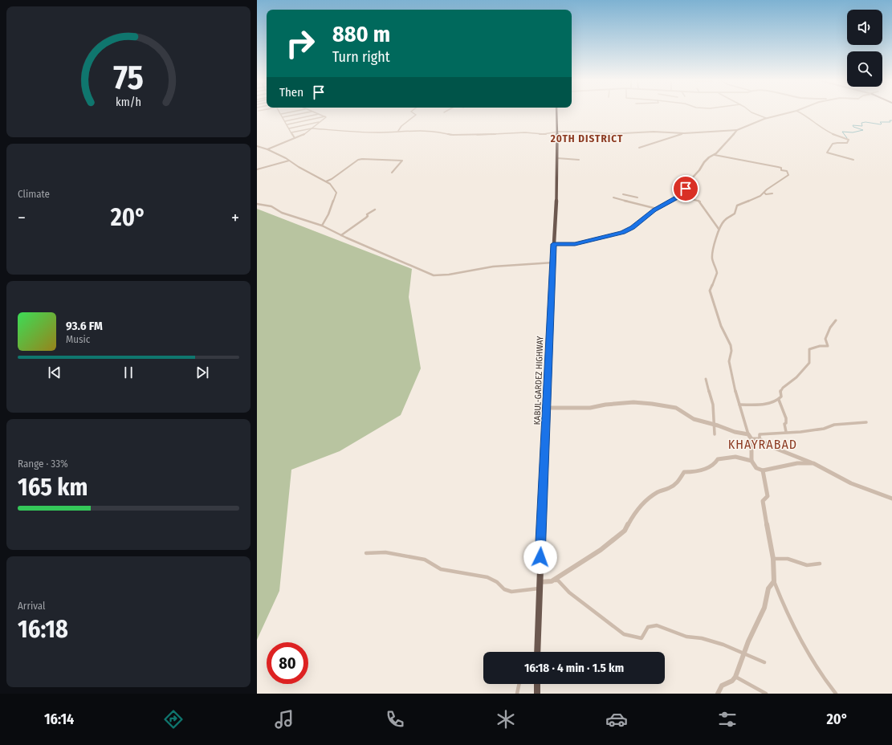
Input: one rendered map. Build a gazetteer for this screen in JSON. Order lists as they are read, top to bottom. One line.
{"streets":{"highway":["KABUL-GARDEZ HIGHWAY"]},"districts":["20TH DISTRICT","KHAYRABAD"],"page":{"turn":["880 m","Turn right"],"then":"Then","tile":["Climate",["Range · 33%","165 km"],["Arrival","16:18"]],"heat":["−","20°","+"],"song":["93.6 FM","Music"],"limit":"80","trip":"16:18 · 4 min · 1.5 km","tabs":["16:14","20°"],"gauge":["75","km/h"]}}
